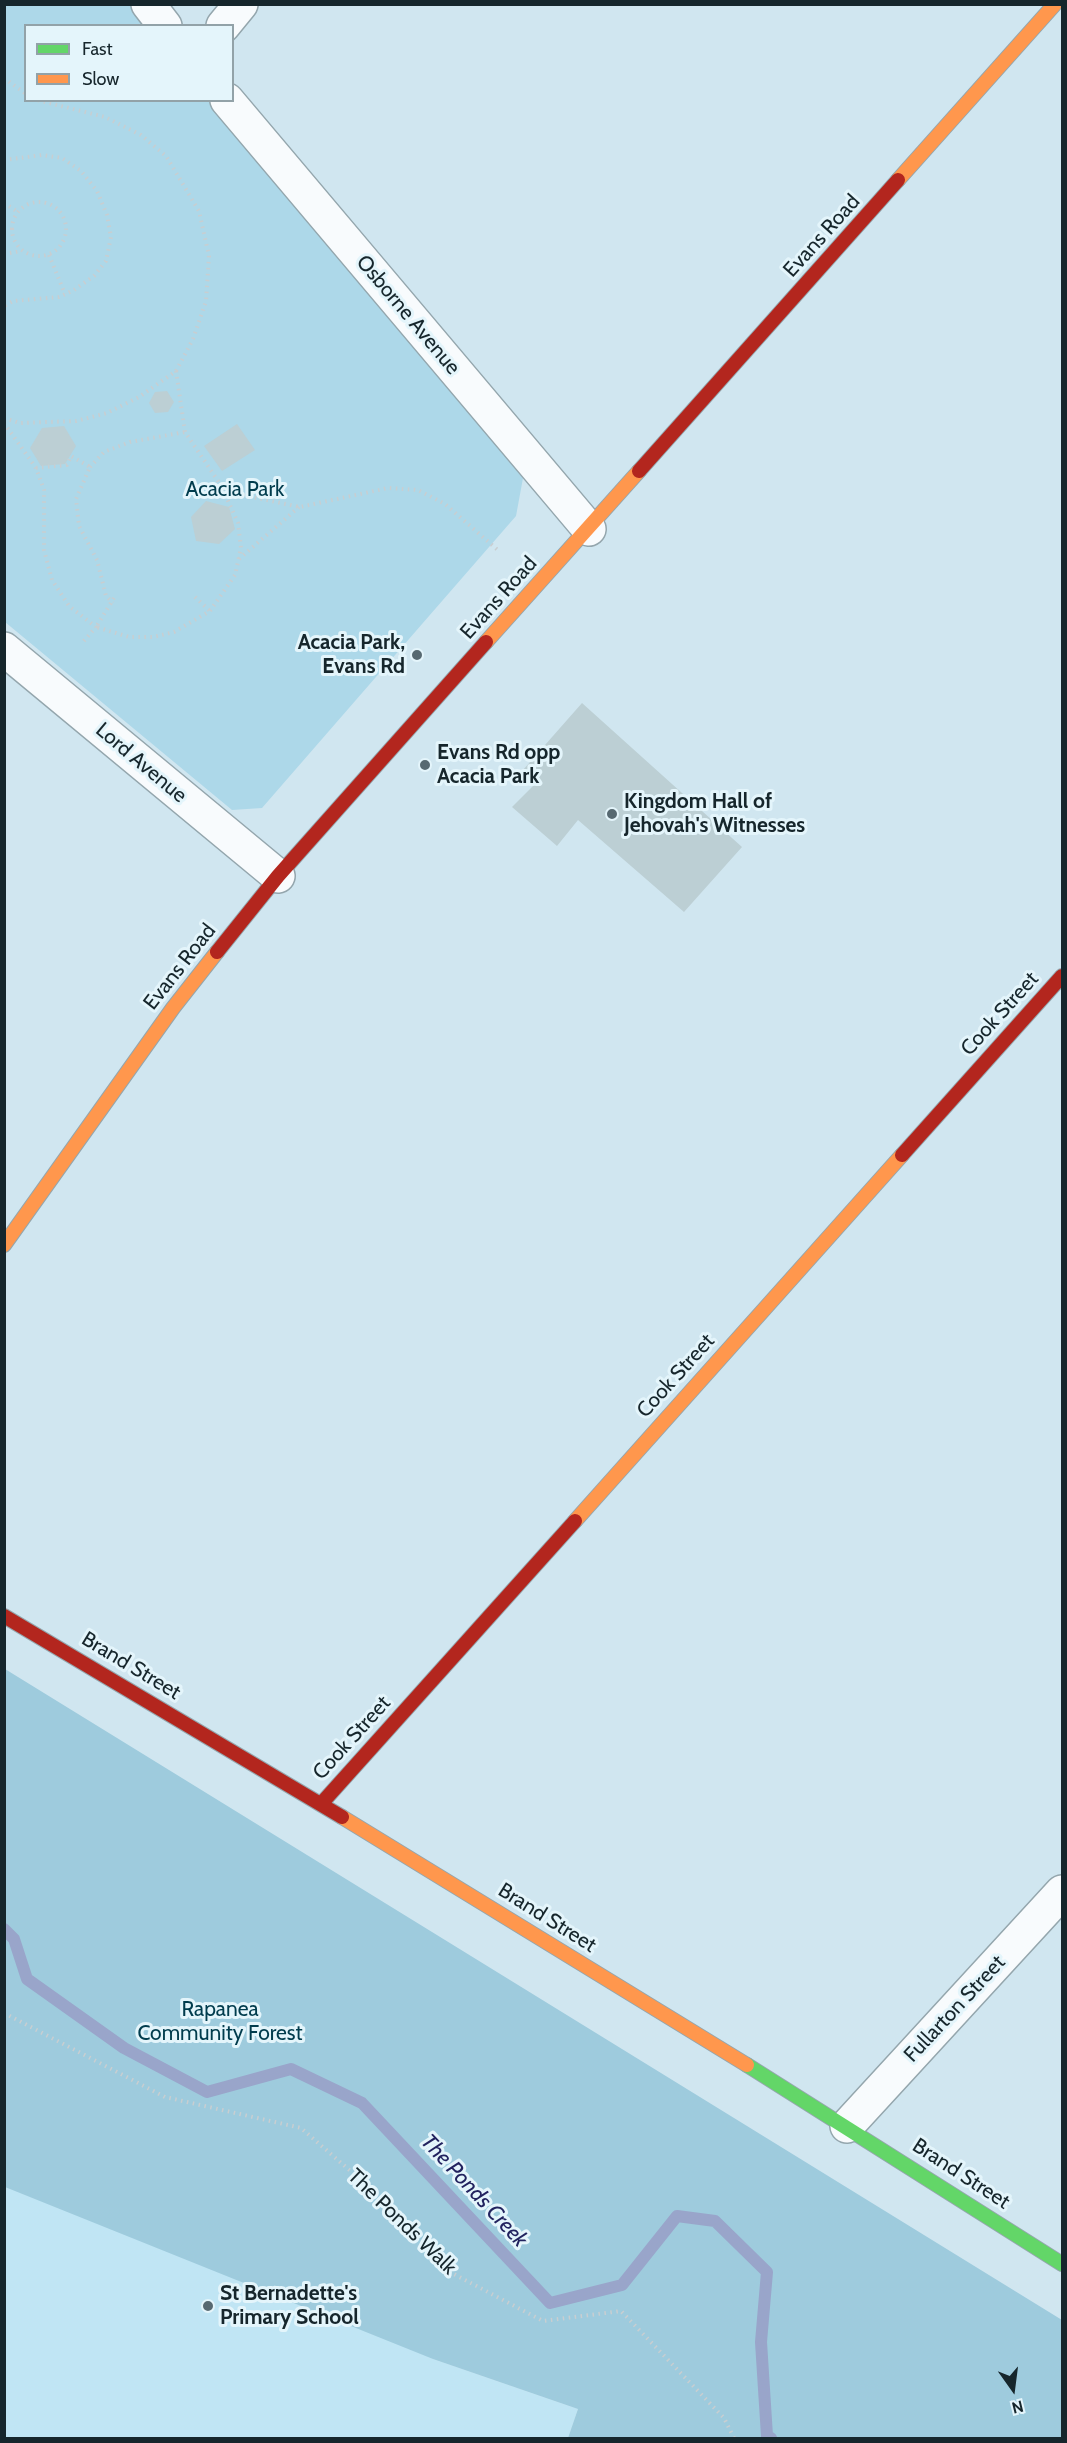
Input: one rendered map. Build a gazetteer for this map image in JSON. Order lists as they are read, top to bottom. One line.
{"streets":{"street":["Evans Road","Osborne Avenue","Lord Avenue","Cook Street","Brand Street","Fullarton Street"],"path":["The Ponds Walk"]},"crossings":[["Evans Road","Osborne Avenue"],["Evans Road","Lord Avenue"],["Cook Street","Brand Street"],["Brand Street","Fullarton Street"]],"water":["The Ponds Creek"],"parks":["Acacia Park","Rapanea Community Forest"],"places":["Acacia Park, Evans Rd","Evans Rd opp Acacia Park","Kingdom Hall of Jehovah's Witnesses","St Bernadette's Primary School"],"legend":["Fast","Slow"],"north":"bottom"}
